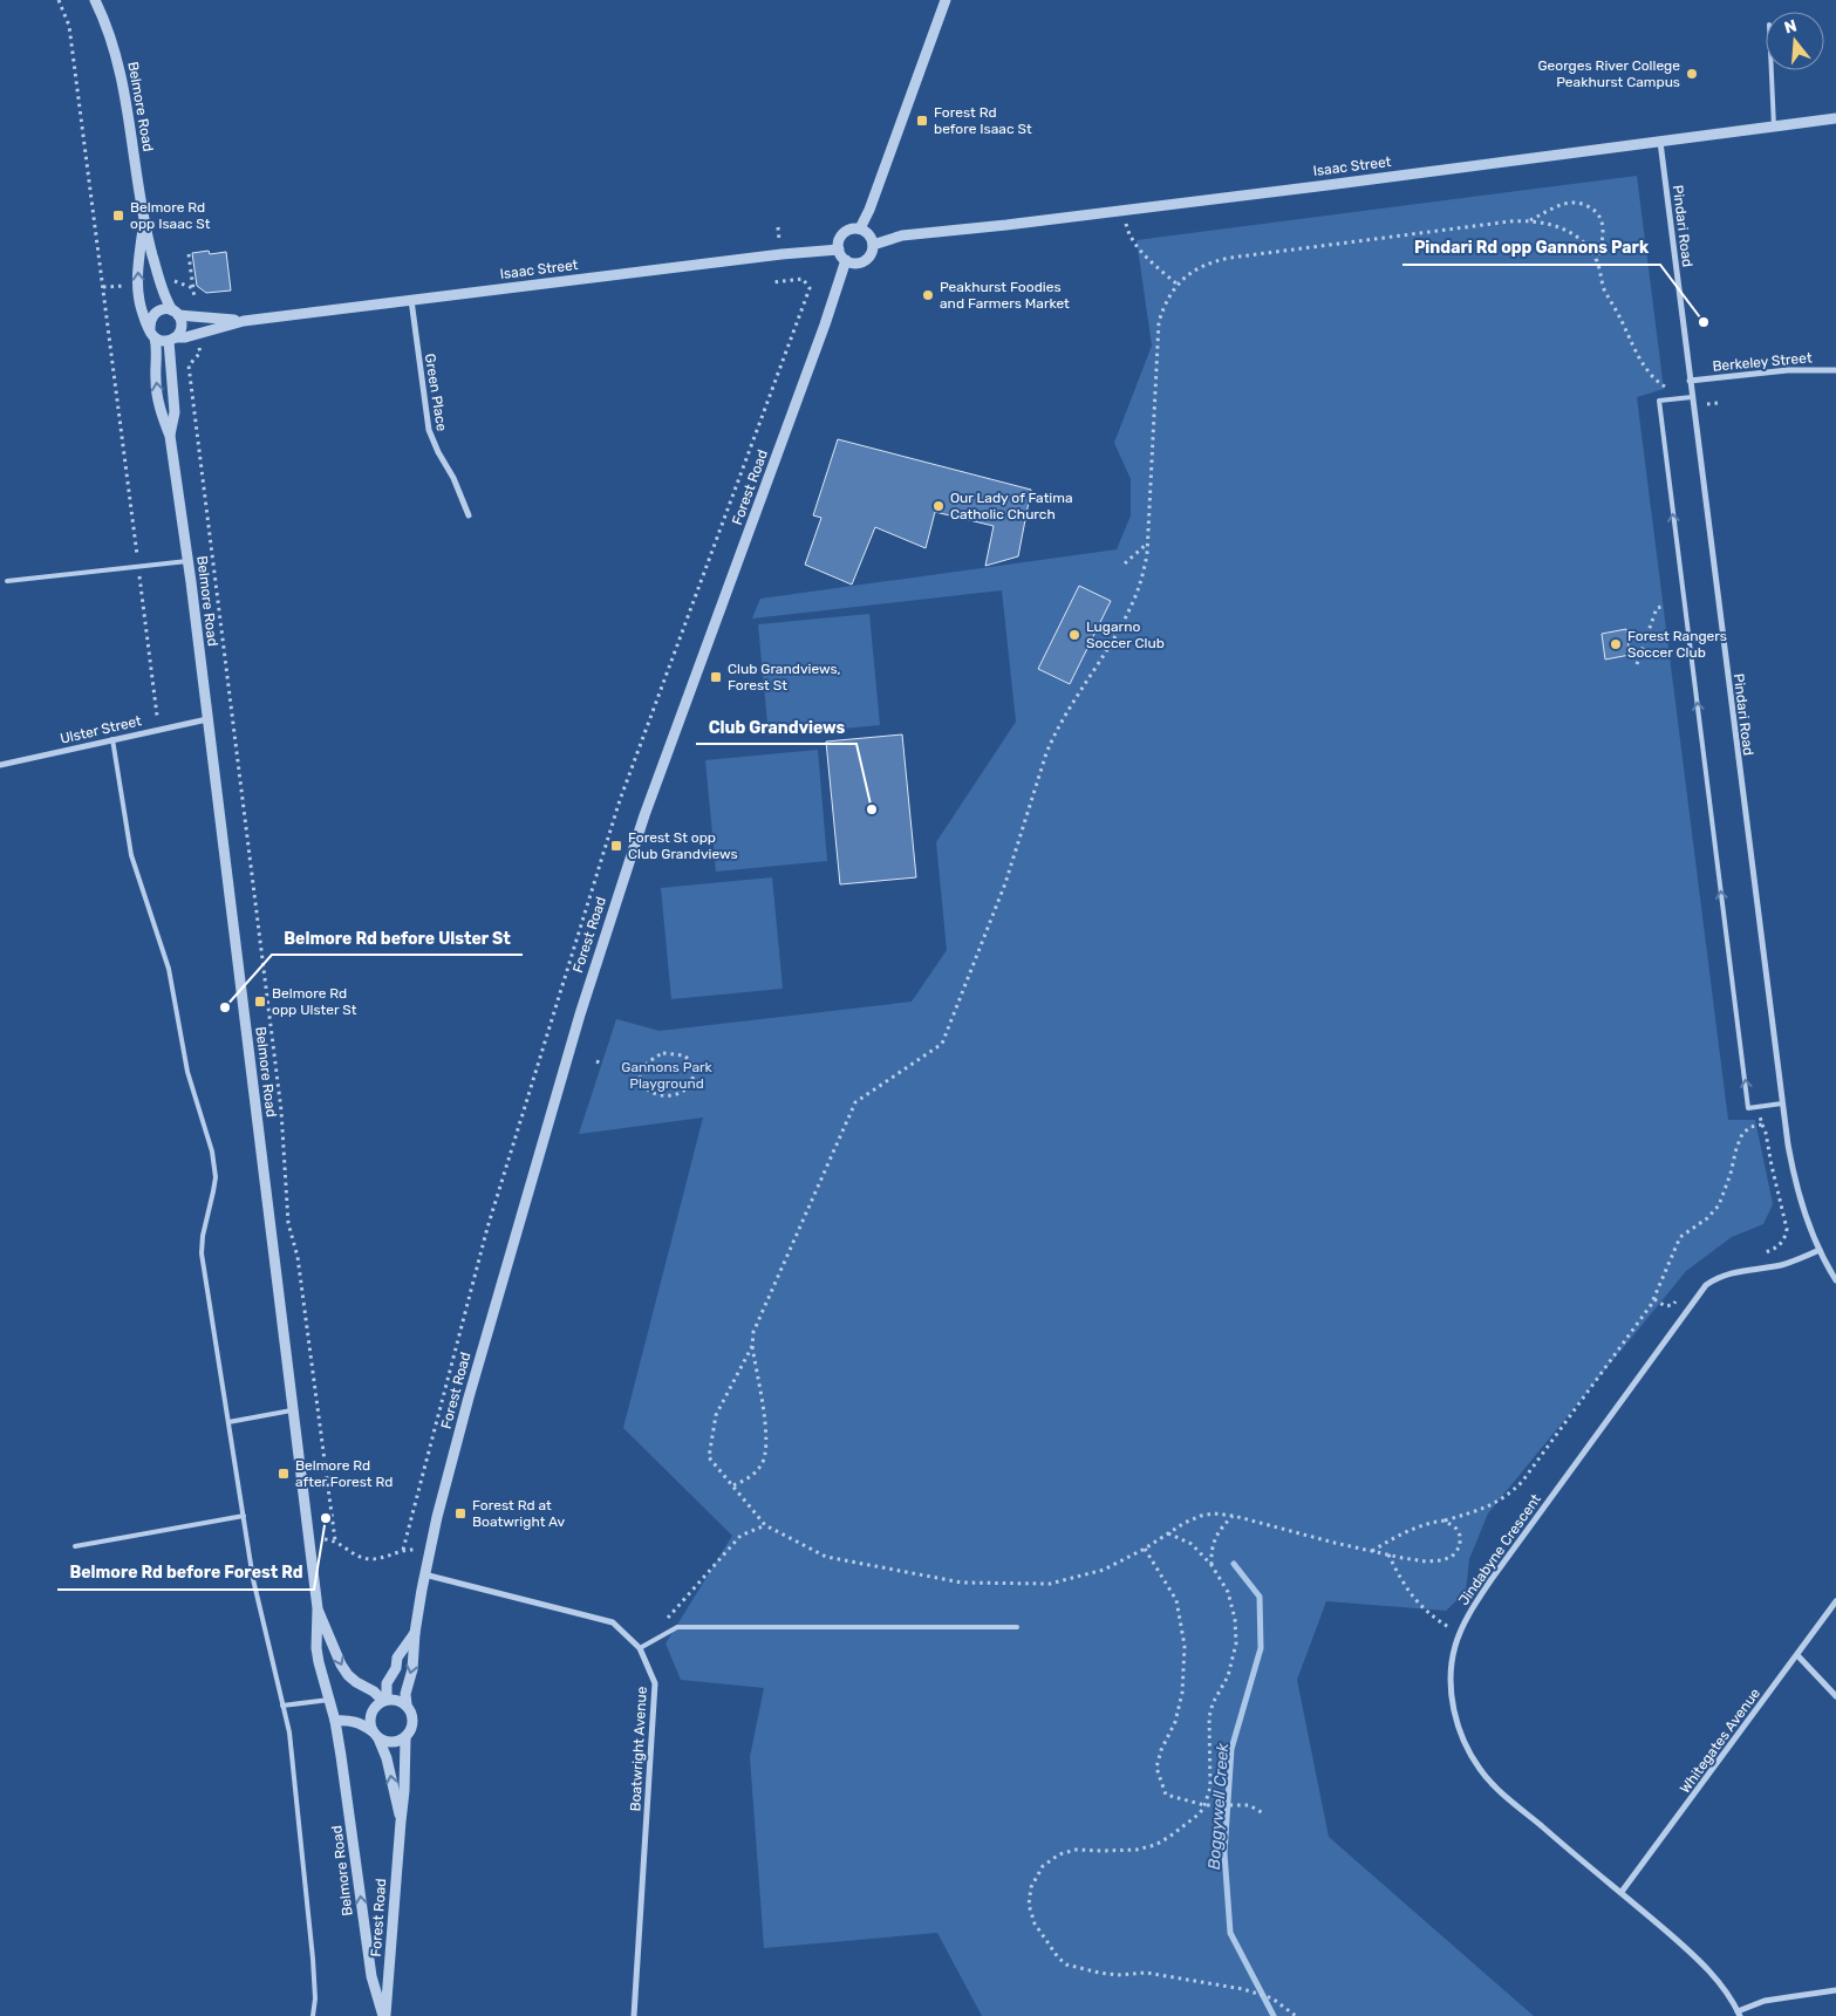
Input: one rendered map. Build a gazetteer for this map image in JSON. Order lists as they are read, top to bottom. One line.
{"streets":{"street":["Belmore Road","Isaac Street","Pindari Road","Berkeley Street","Green Place","Forest Road","Ulster Street","Jindabyne Crescent","Whitegates Avenue","Boatwright Avenue"]},"crossings":[["Belmore Road","Isaac Street"],["Belmore Road","Forest Road"],["Belmore Road","Ulster Street"],["Isaac Street","Pindari Road"],["Isaac Street","Green Place"],["Isaac Street","Forest Road"],["Pindari Road","Berkeley Street"],["Pindari Road","Jindabyne Crescent"],["Forest Road","Boatwright Avenue"],["Jindabyne Crescent","Whitegates Avenue"]],"water":["Boggywell Creek"],"parks":["Gannons Park Playground"],"places":{"other":["Georges River College Peakhurst Campus","Peakhurst Foodies and Farmers Market","Pindari Rd opp Gannons Park","Our Lady of Fatima Catholic Church","Lugarno Soccer Club","Forest Rangers Soccer Club","Club Grandviews","Belmore Rd before Ulster St","Belmore Rd before Forest Rd"],"transit":["Forest Rd before Isaac St","Belmore Rd opp Isaac St","Club Grandviews, Forest St","Forest St opp Club Grandviews","Belmore Rd opp Ulster St","Belmore Rd after Forest Rd","Forest Rd at Boatwright Av"]},"north":"top"}
